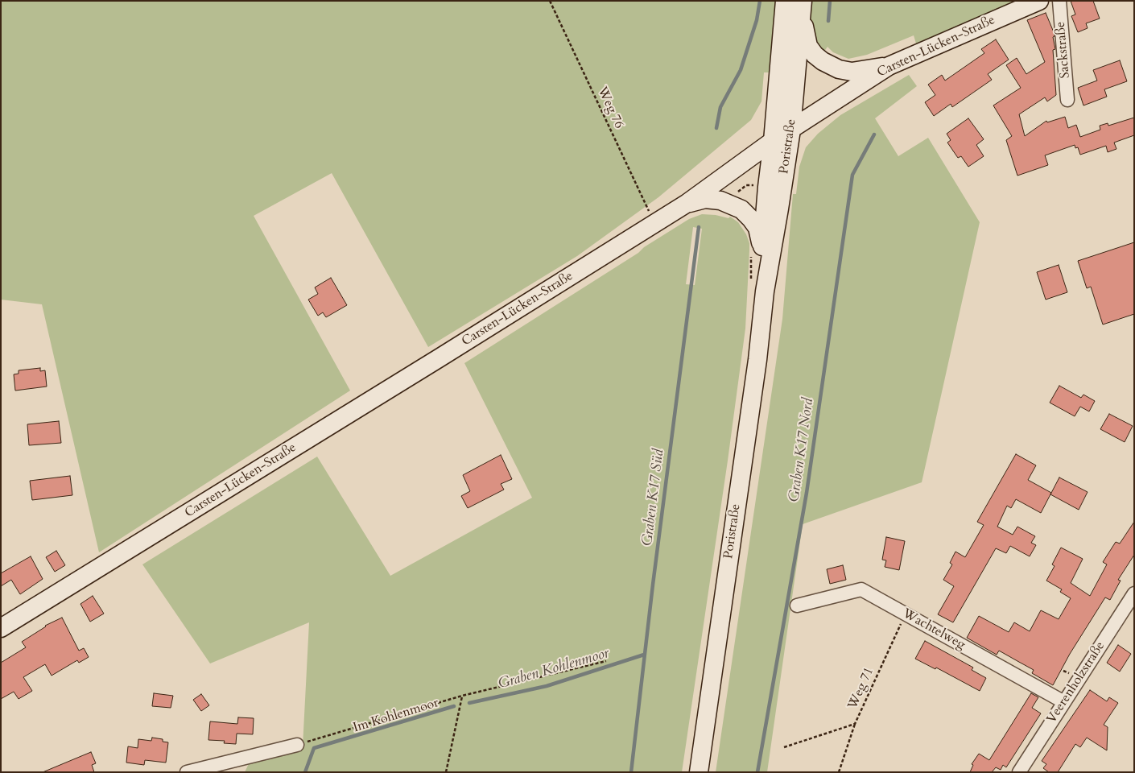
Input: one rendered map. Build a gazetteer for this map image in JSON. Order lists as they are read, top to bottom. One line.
{"streets":{"main road":["Carsten-Lücken-Straße","Poristraße"],"street":["Sackstraße","Wachtelweg","Veerenholzstraße"],"path":["Weg 76","Weg 71","Im Kohlenmoor"]},"crossings":[["Carsten-Lücken-Straße","Weg 76"],["Carsten-Lücken-Straße","Poristraße"],["Wachtelweg","Veerenholzstraße"],["Wachtelweg","Weg 71"]],"water":["Graben K17 Nord","Graben K17 Süd","Graben Kohlenmoor"]}
